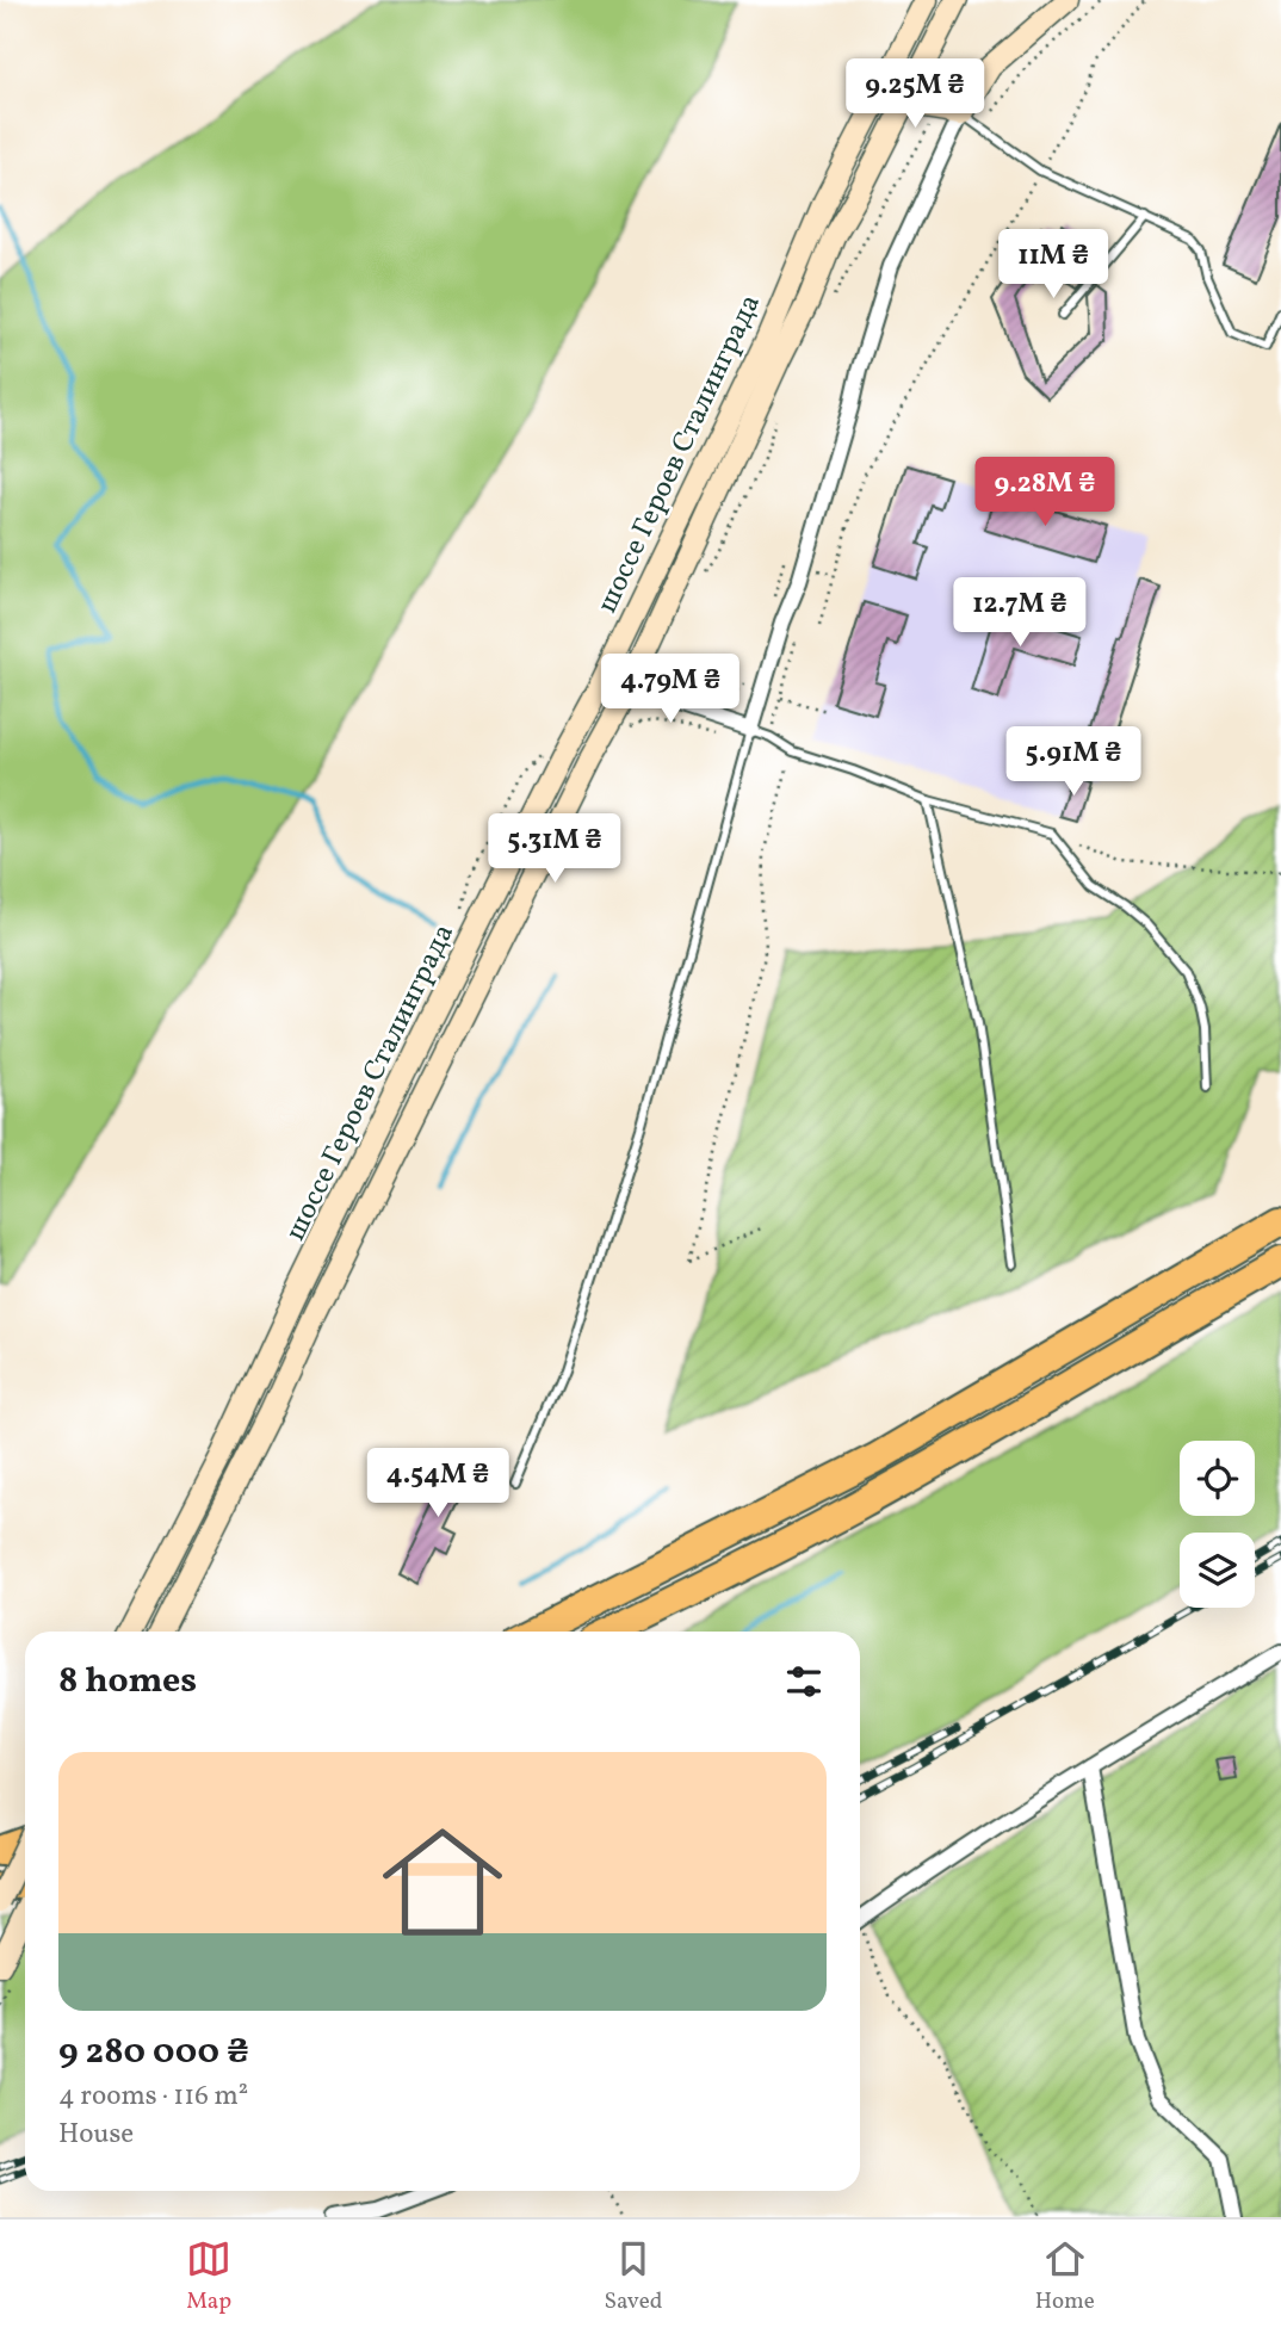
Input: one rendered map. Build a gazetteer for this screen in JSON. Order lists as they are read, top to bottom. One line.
{"streets":{"main road":["шоссе Героев Сталинграда"]},"page":{"price":["9.25M ₴","11M ₴","9.28M ₴","12.7M ₴","4.79M ₴","5.91M ₴","5.31M ₴","4.54M ₴"],"heading":"8 homes","list":[{"name":"9 280 000 ₴","note":"4 rooms · 116 m² · House"}],"tabs":["Map","Saved","Home"]}}
